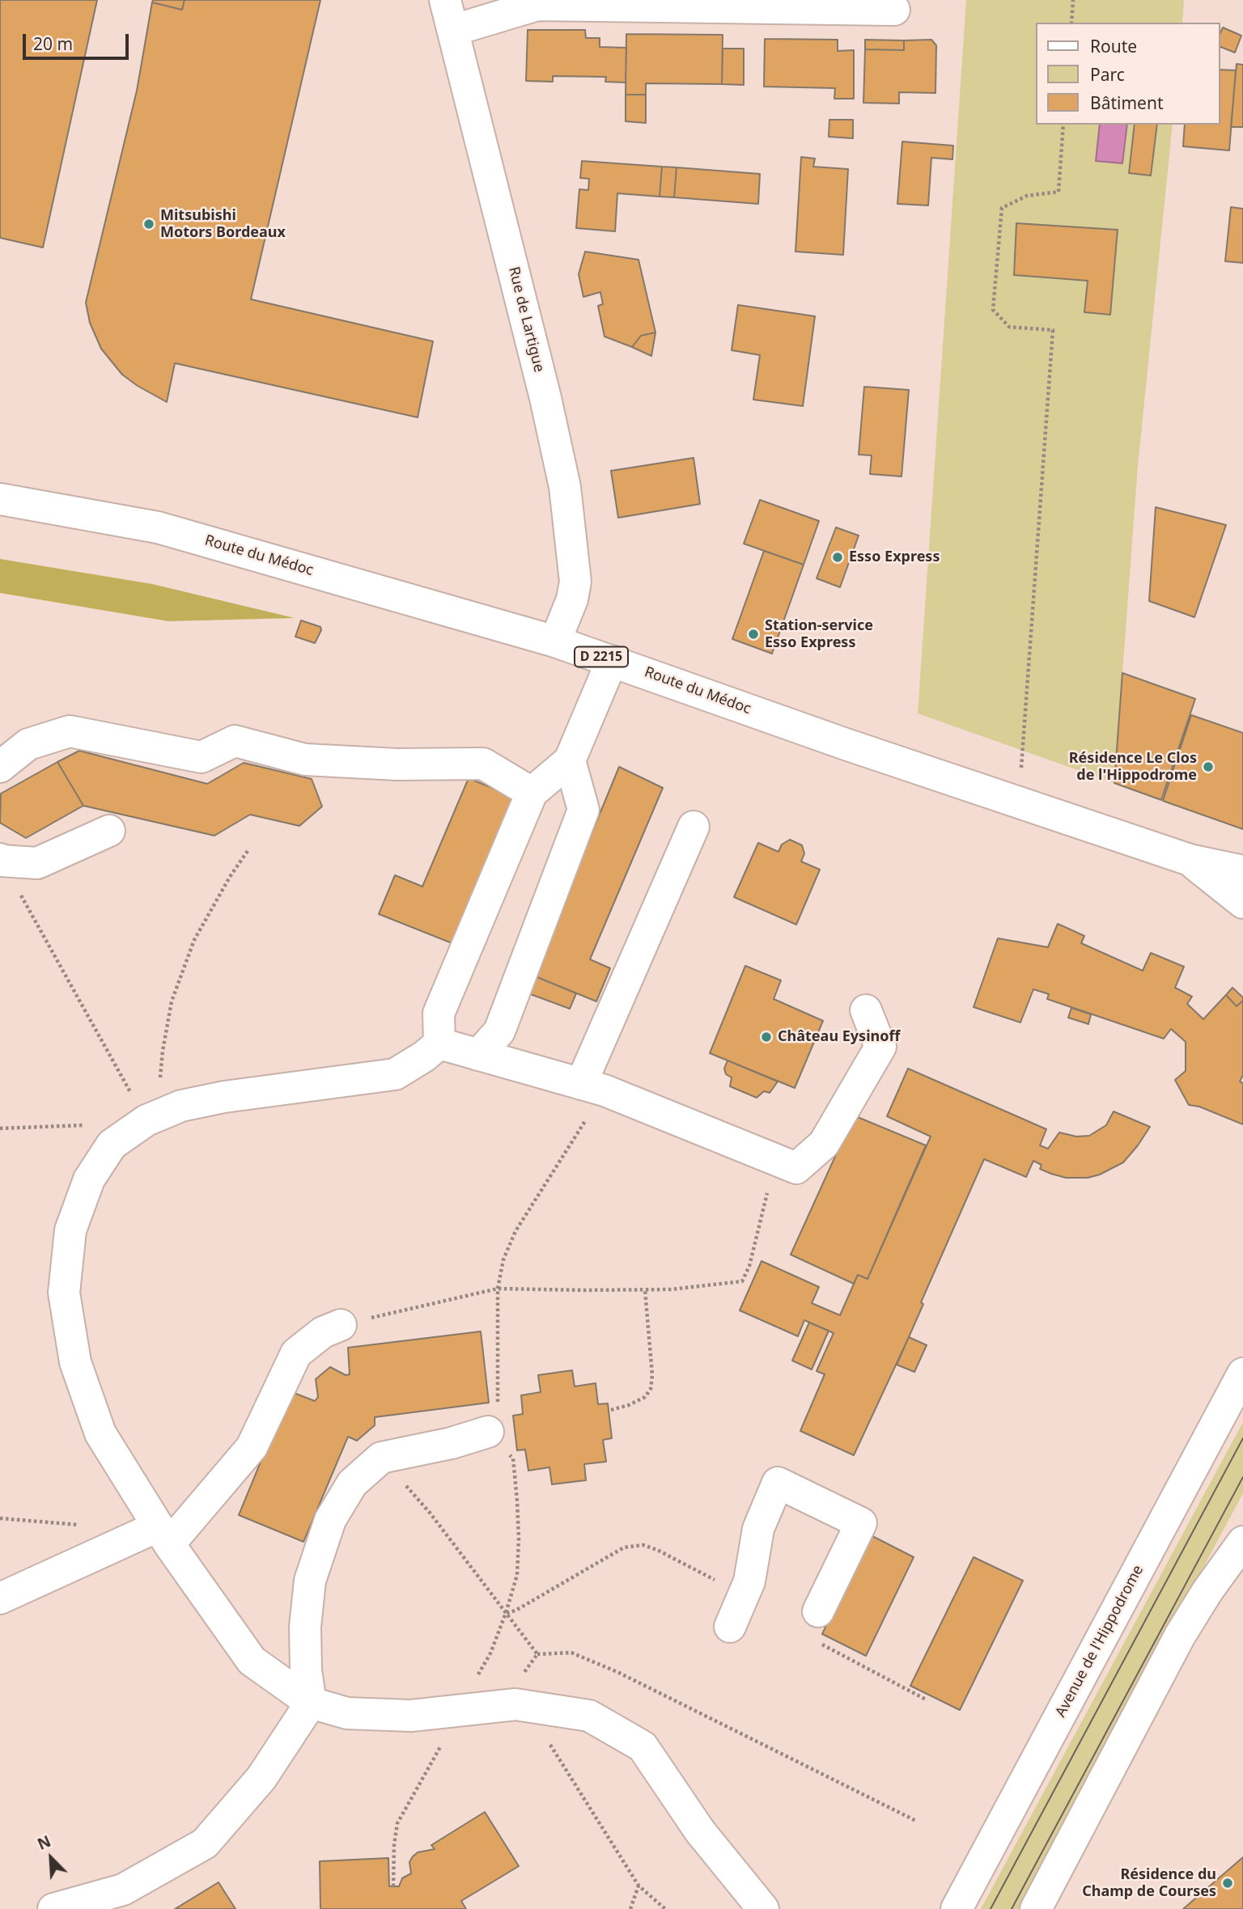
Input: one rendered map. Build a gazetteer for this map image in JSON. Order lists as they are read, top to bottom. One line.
{"streets":{"street":["Rue de Lartigue","Route du Médoc","D 2215","Avenue de l'Hippodrome"]},"crossings":[["Rue de Lartigue","Route du Médoc"]],"places":["Mitsubishi Motors Bordeaux","Esso Express","Station-service Esso Express","Résidence Le Clos de l'Hippodrome","Château Eysinoff","Résidence du Champ de Courses"],"legend":["Route","Parc","Bâtiment"],"scale_bar":"20 m","north":"top left"}
